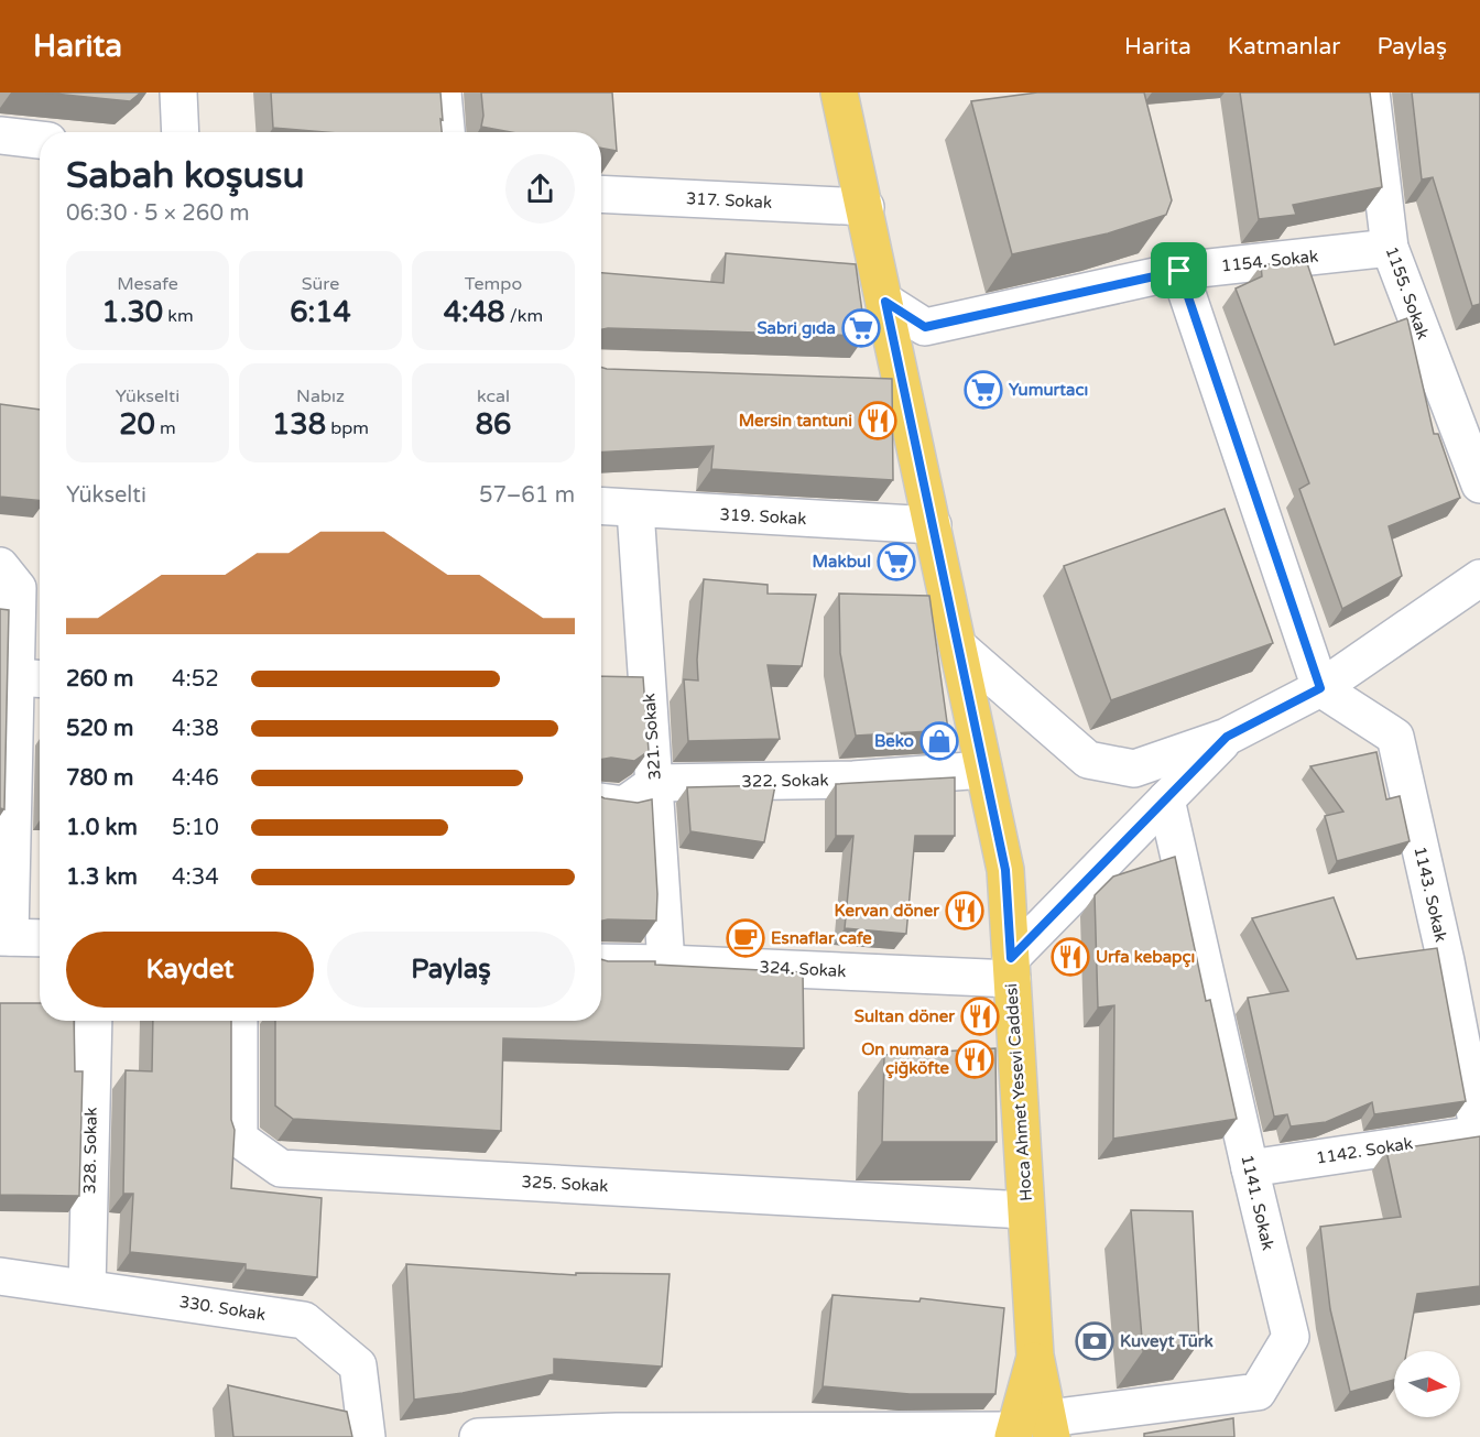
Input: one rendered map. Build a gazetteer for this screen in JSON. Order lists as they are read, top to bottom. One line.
{"streets":{"main road":["Hoca Ahmet Yesevi Caddesi"],"street":["317. Sokak","1154. Sokak","1155. Sokak","319. Sokak","321. Sokak","322. Sokak","1143. Sokak","324. Sokak","328. Sokak","1142. Sokak","325. Sokak","1141. Sokak","330. Sokak"]},"crossings":[["317. Sokak","Hoca Ahmet Yesevi Caddesi"],["1154. Sokak","1155. Sokak"],["1154. Sokak","Hoca Ahmet Yesevi Caddesi"],["319. Sokak","321. Sokak"],["319. Sokak","Hoca Ahmet Yesevi Caddesi"],["321. Sokak","322. Sokak"],["321. Sokak","324. Sokak"],["322. Sokak","Hoca Ahmet Yesevi Caddesi"],["1143. Sokak","1142. Sokak"],["324. Sokak","Hoca Ahmet Yesevi Caddesi"],["Hoca Ahmet Yesevi Caddesi","325. Sokak"],["328. Sokak","330. Sokak"],["1142. Sokak","1141. Sokak"]],"places":{"supermarket":["Sabri gıda","Yumurtacı","Makbul"],"restaurant":["Mersin tantuni","Kervan döner","Urfa kebapçı","Sultan döner","On numara çiğköfte"],"shop":["Beko"],"cafe":["Esnaflar cafe"],"bank":["Kuveyt Türk"]},"north":"right","page":{"header":"Harita","nav":["Harita","Katmanlar","Paylaş"],"heading":["Sabah koşusu","06:30 · 5 × 260 m"],"stats":[["Mesafe","1.30 km"],["Süre","6:14"],["Tempo","4:48 /km"],["Yükselti","20 m"],["Nabız","138 bpm"],["kcal","86"]],"chart":["Yükselti","57–61 m"],"list":[{"name":"260 m","note":"4:52"},{"name":"520 m","note":"4:38"},{"name":"780 m","note":"4:46"},{"name":"1.0 km","note":"5:10"},{"name":"1.3 km","note":"4:34"}],"buttons":["Kaydet","Paylaş"]}}
